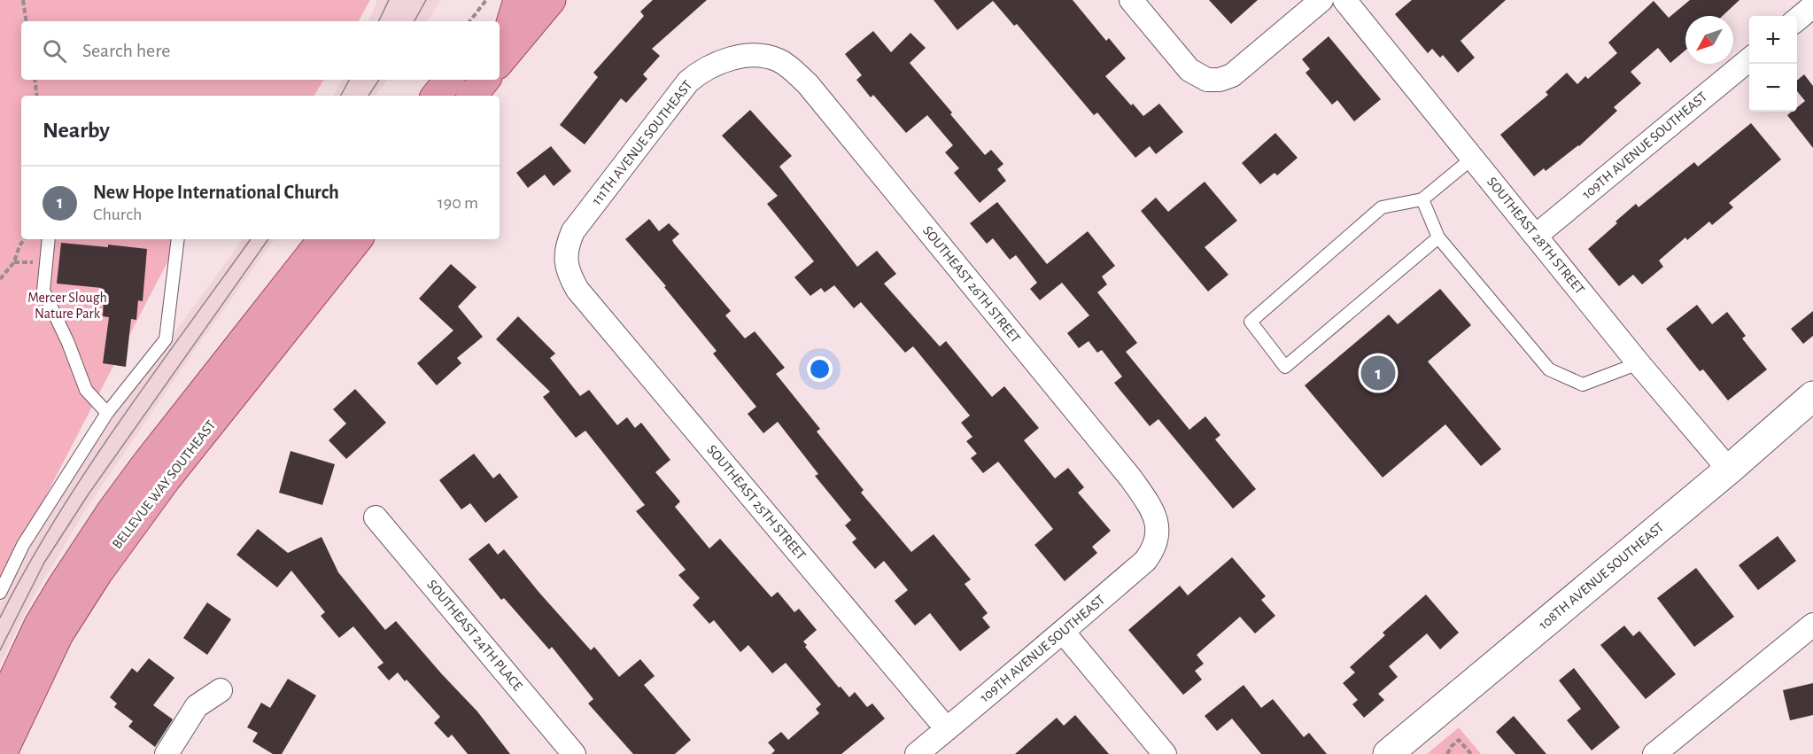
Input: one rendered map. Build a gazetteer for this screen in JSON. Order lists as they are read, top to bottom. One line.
{"streets":{"main road":["BELLEVUE WAY SOUTHEAST"],"street":["111TH AVENUE SOUTHEAST","109TH AVENUE SOUTHEAST","SOUTHEAST 28TH STREET","SOUTHEAST 26TH STREET","SOUTHEAST 25TH STREET","108TH AVENUE SOUTHEAST","SOUTHEAST 24TH PLACE"]},"crossings":[["111TH AVENUE SOUTHEAST","SOUTHEAST 26TH STREET"],["111TH AVENUE SOUTHEAST","SOUTHEAST 25TH STREET"],["109TH AVENUE SOUTHEAST","SOUTHEAST 28TH STREET"],["109TH AVENUE SOUTHEAST","SOUTHEAST 26TH STREET"],["109TH AVENUE SOUTHEAST","SOUTHEAST 25TH STREET"],["SOUTHEAST 28TH STREET","108TH AVENUE SOUTHEAST"]],"parks":["Mercer Slough Nature Park"],"north":"bottom left","page":{"map_buttons":["+","−"],"search":"Search here","heading":"Nearby","list":[{"mark":"1","name":"New Hope International Church","note":"Church","value":"190 m"}],"pins":"1"}}
